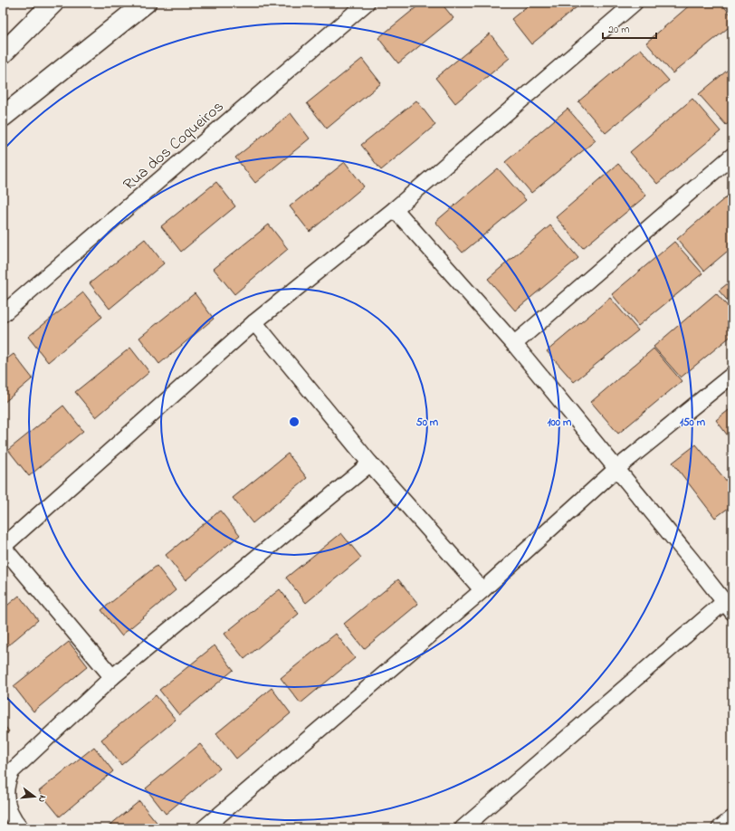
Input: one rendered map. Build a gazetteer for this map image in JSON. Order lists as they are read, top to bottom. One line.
{"streets":{"street":["Rua dos Coqueiros"]},"scale_bar":"20 m","north":"right","rings":["50 m","100 m","150 m"]}
